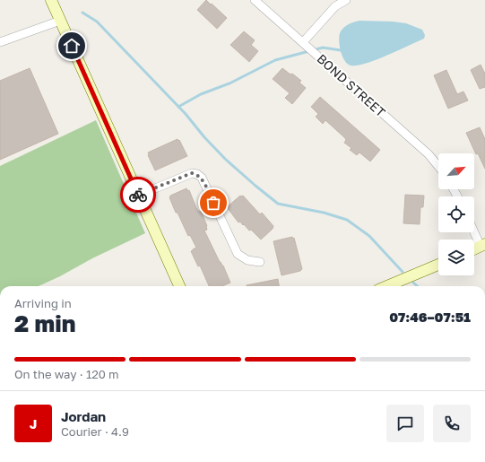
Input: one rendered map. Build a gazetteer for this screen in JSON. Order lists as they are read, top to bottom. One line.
{"streets":{"street":["BOND STREET"]},"north":"top right","page":{"heading":["2 min","Arriving in","07:46–07:51"],"panel":["Jordan","Courier · 4.9"],"bar":"On the way · 120 m","round":"J"}}
